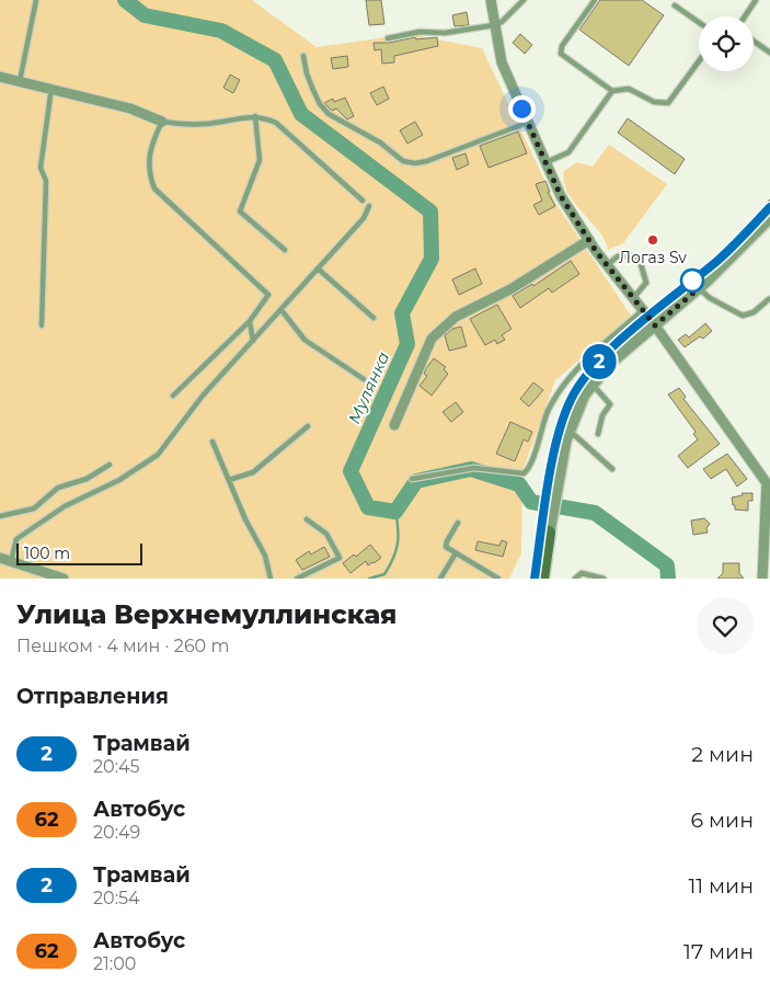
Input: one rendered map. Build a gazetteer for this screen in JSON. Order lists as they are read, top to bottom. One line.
{"water":["Мулянка"],"places":["Логаз Sv"],"lines":["tram line 2"],"scale_bar":"100 m","page":{"on_map":"2","scale":"100 m","heading":[["Улица Верхнемуллинская","Пешком · 4 мин · 260 m"],"Отправления"],"list":[{"mark":"2","name":"Трамвай","note":"20:45","value":"2 мин"},{"mark":"62","name":"Автобус","note":"20:49","value":"6 мин"},{"mark":"2","name":"Трамвай","note":"20:54","value":"11 мин"},{"mark":"62","name":"Автобус","note":"21:00","value":"17 мин"}]}}
